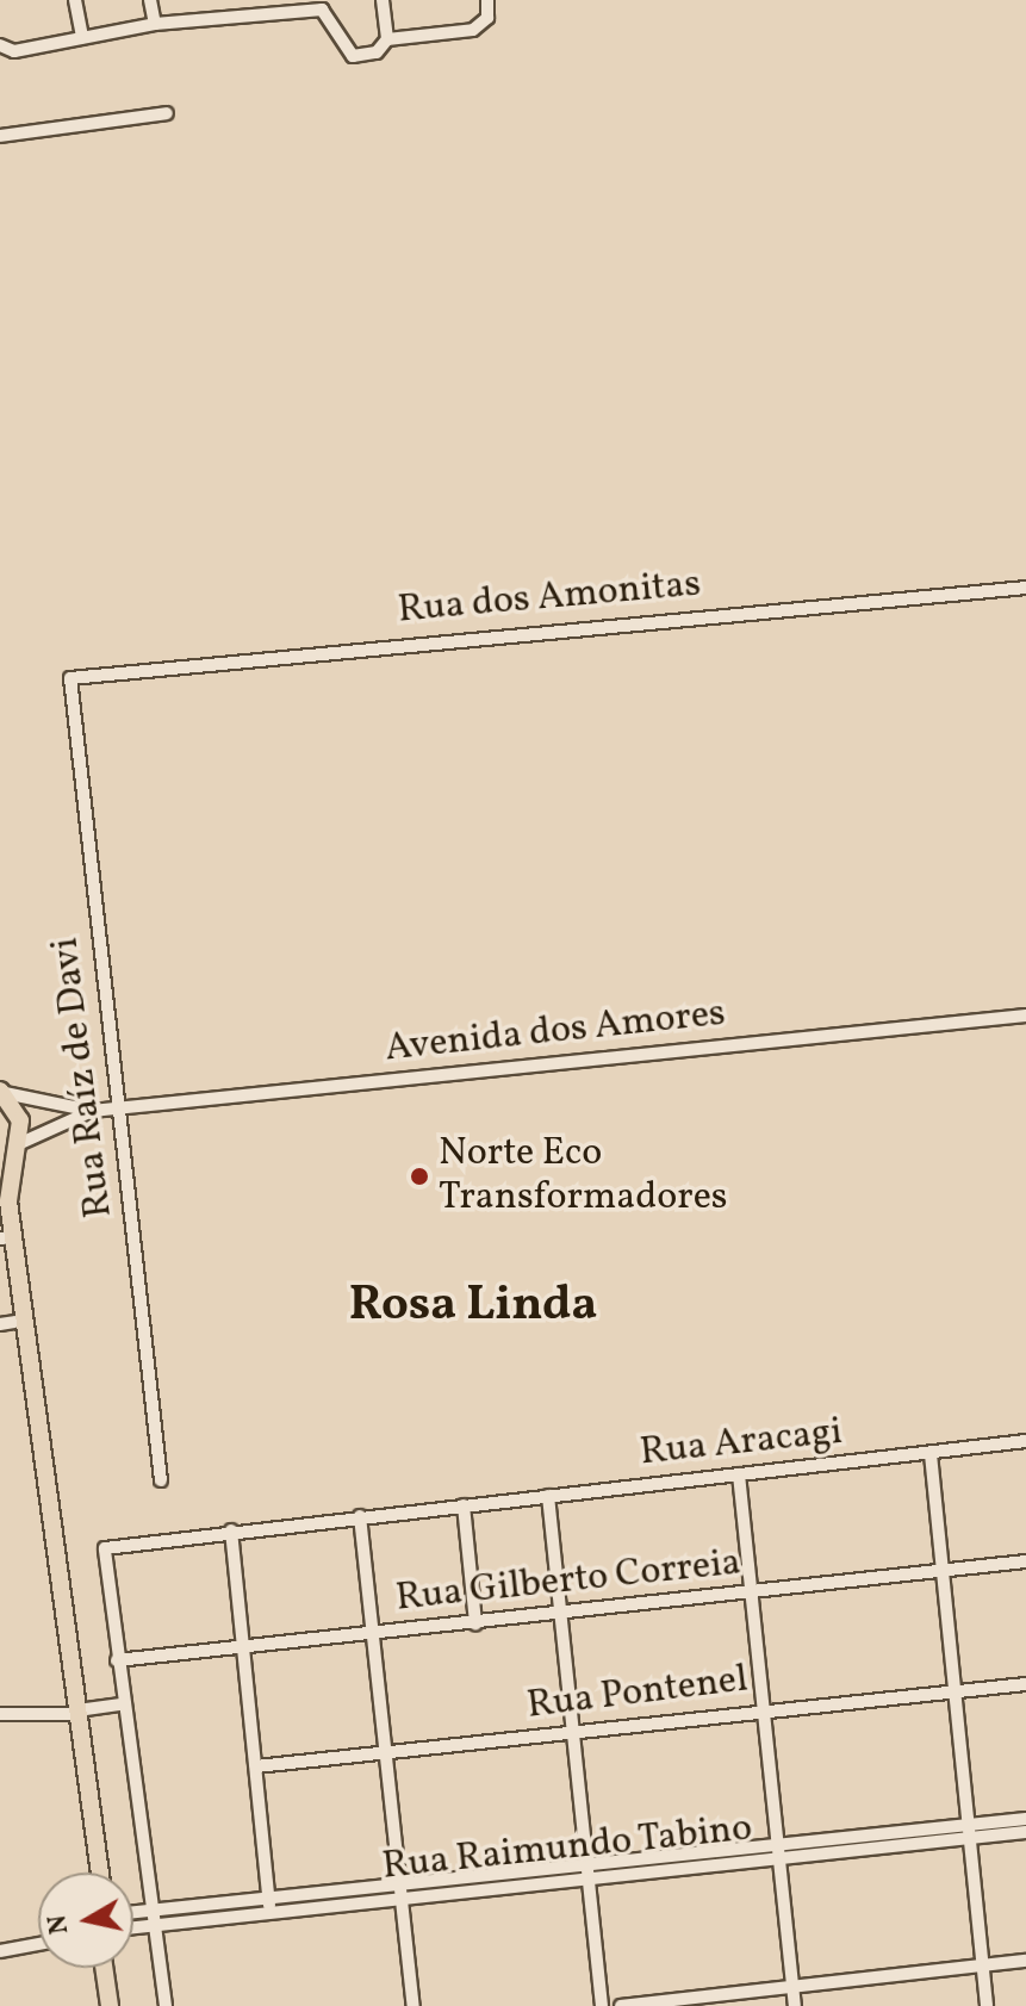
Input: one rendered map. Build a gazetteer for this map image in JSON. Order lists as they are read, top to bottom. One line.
{"streets":{"street":["Rua dos Amonitas","Avenida dos Amores","Rua Raíz de Davi","Rua Aracagi","Rua Gilberto Correia","Rua Pontenel","Rua Raimundo Tabino"]},"crossings":[["Rua dos Amonitas","Rua Raíz de Davi"],["Avenida dos Amores","Rua Raíz de Davi"],["Rua Aracagi","Rua Gilberto Correia"]],"districts":["Rosa Linda"],"places":["Norte Eco Transformadores"],"north":"left"}
